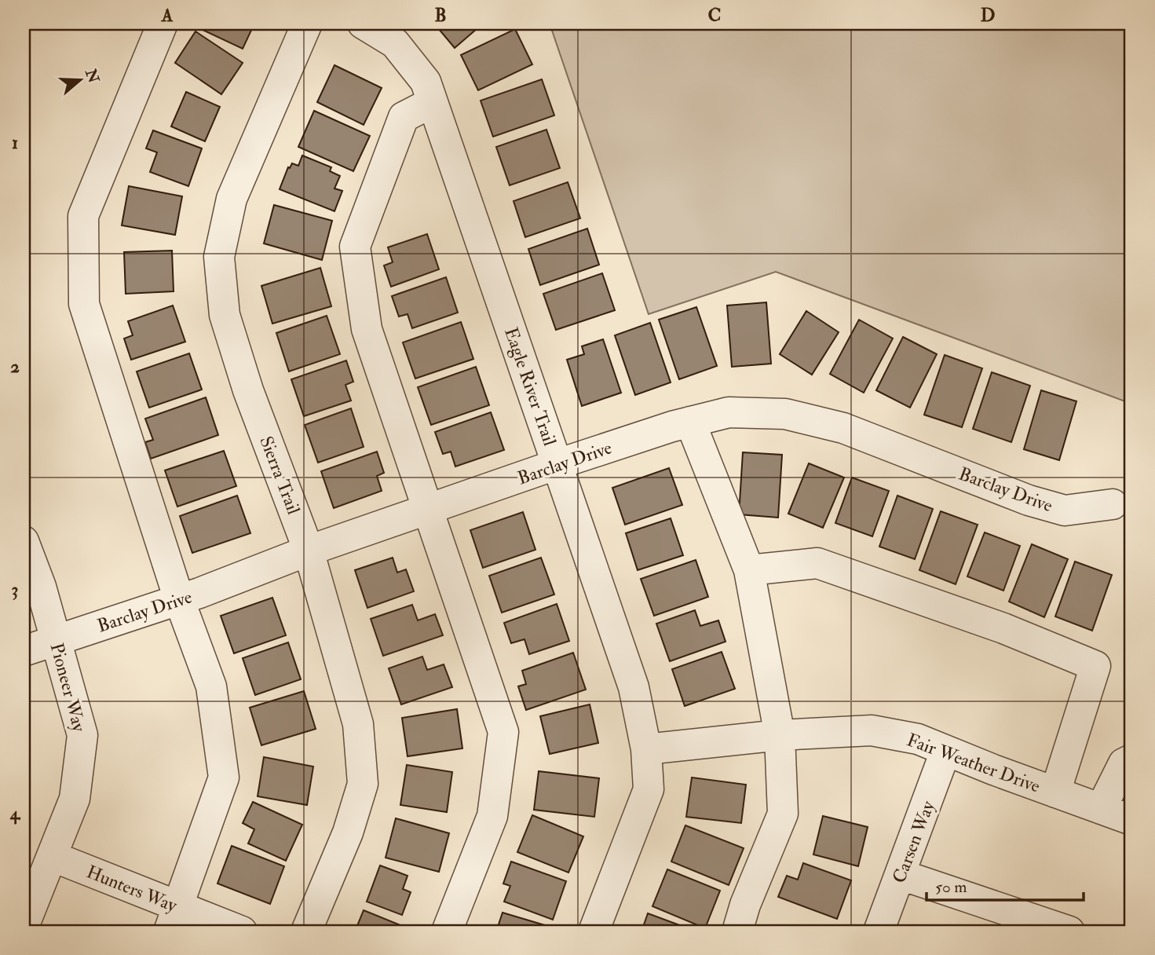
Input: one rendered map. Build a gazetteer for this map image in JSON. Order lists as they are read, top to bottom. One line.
{"streets":{"street":["Eagle River Trail","Barclay Drive","Sierra Trail","Pioneer Way","Fair Weather Drive","Carsen Way","Hunters Way"]},"crossings":[["Eagle River Trail","Barclay Drive"],["Eagle River Trail","Fair Weather Drive"],["Barclay Drive","Sierra Trail"],["Barclay Drive","Pioneer Way"],["Pioneer Way","Hunters Way"],["Fair Weather Drive","Carsen Way"]],"scale_bar":"50 m","north":"right","grid":{"columns":["A","B","C","D"],"rows":["1","2","3","4"]}}
